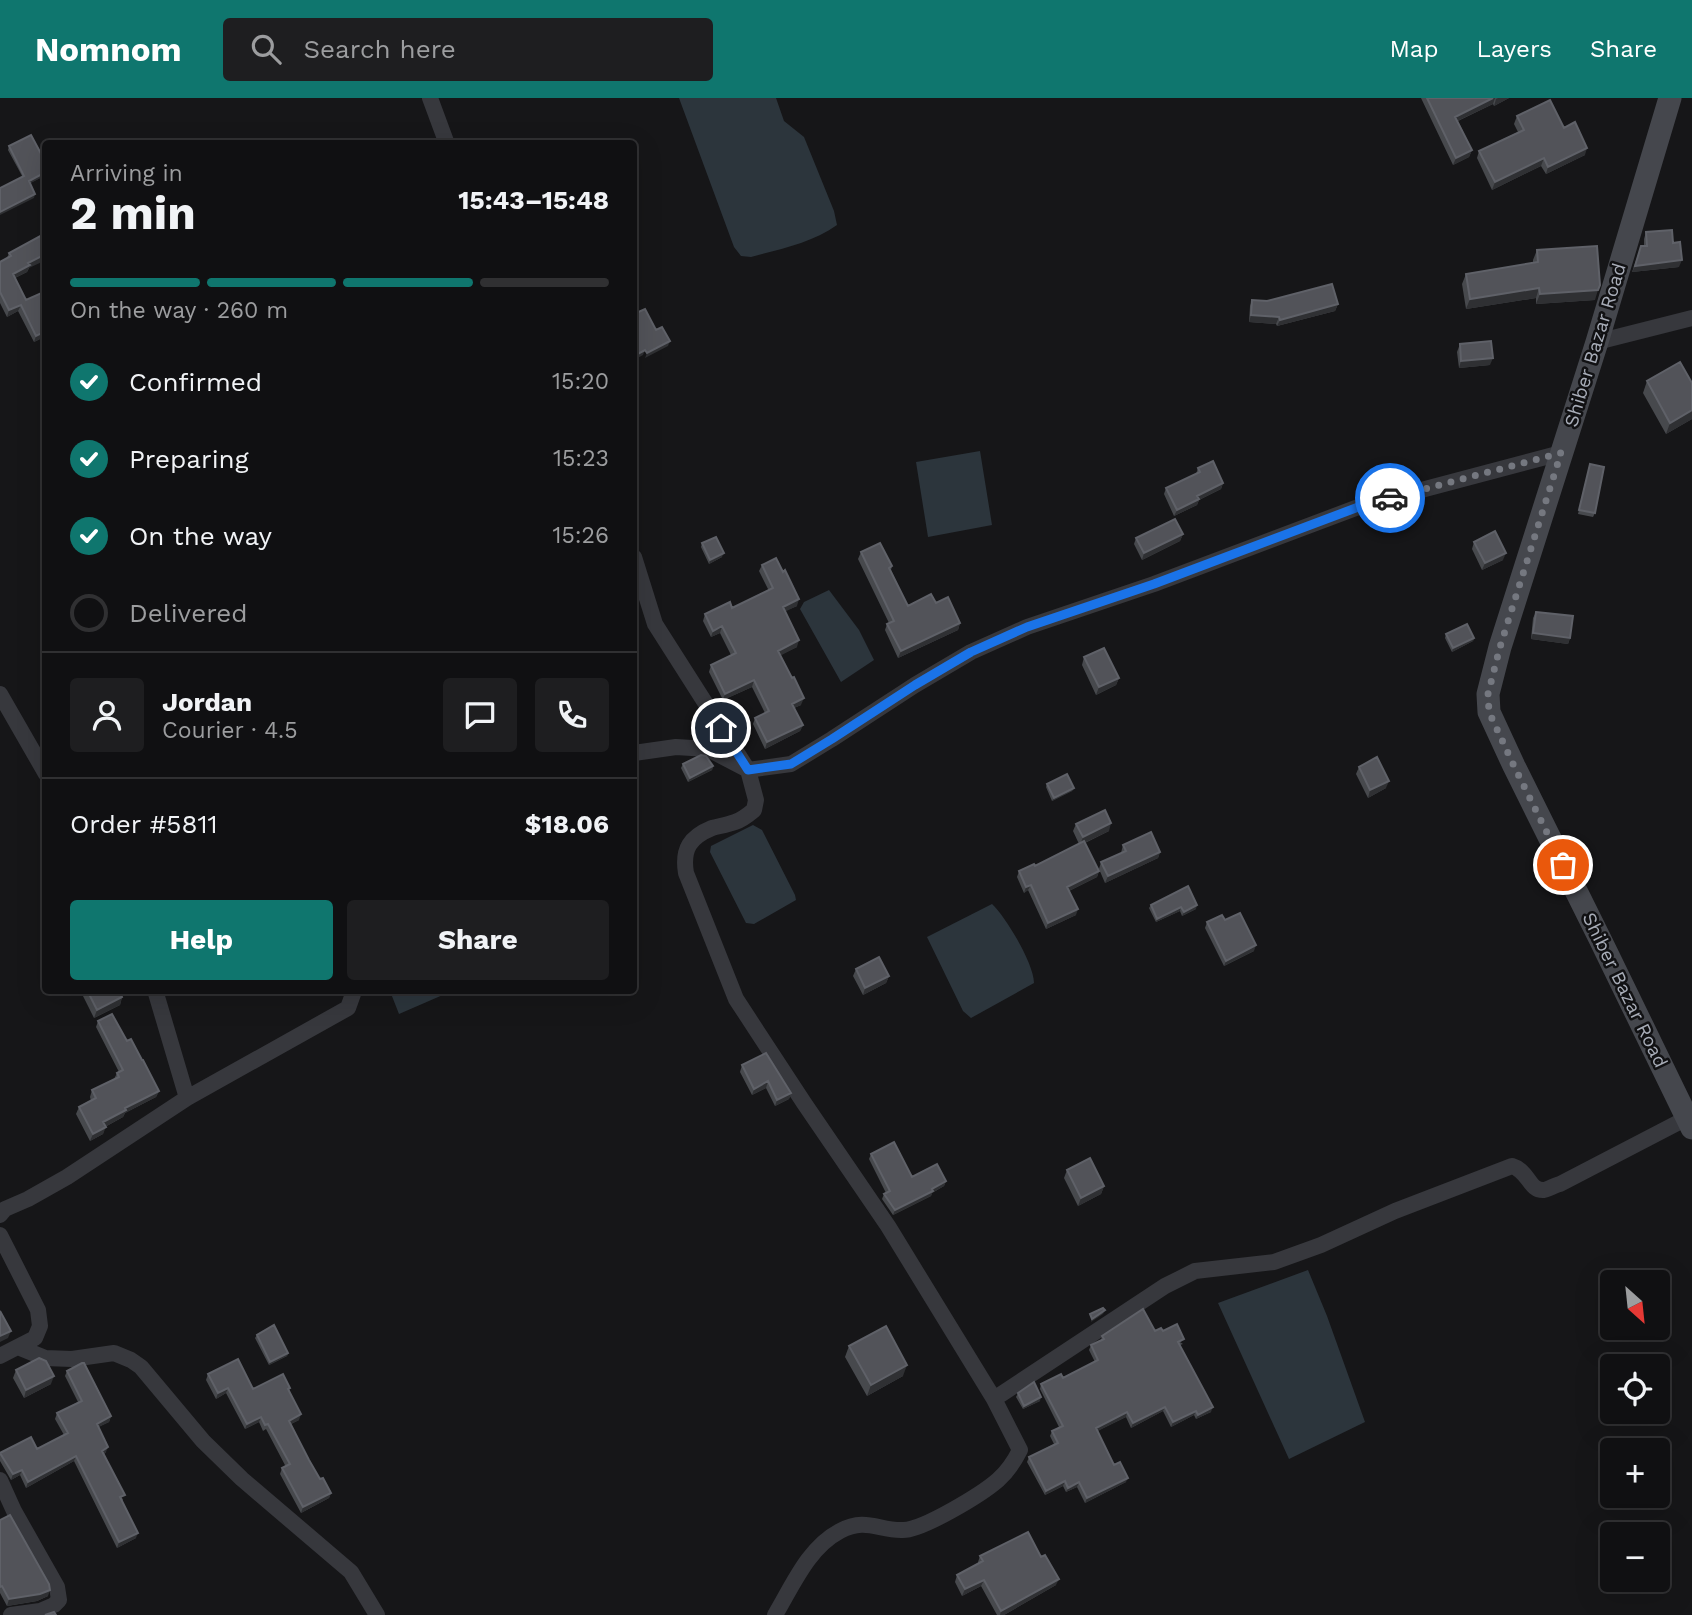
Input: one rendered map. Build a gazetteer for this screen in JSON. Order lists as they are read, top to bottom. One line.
{"streets":{"street":["Shiber Bazar Road"]},"north":"bottom right","page":{"header":"Nomnom","search":"Search here","nav":["Map","Layers","Share"],"heading":["2 min","Arriving in","15:43–15:48"],"panel":["Jordan","Courier · 4.5","Order #5811","$18.06"],"bar":"On the way · 260 m","list":[["Confirmed","15:20"],["Preparing","15:23"],["On the way","15:26"],"Delivered"],"buttons":["Help","Share"],"map_buttons":["+","−"]}}
